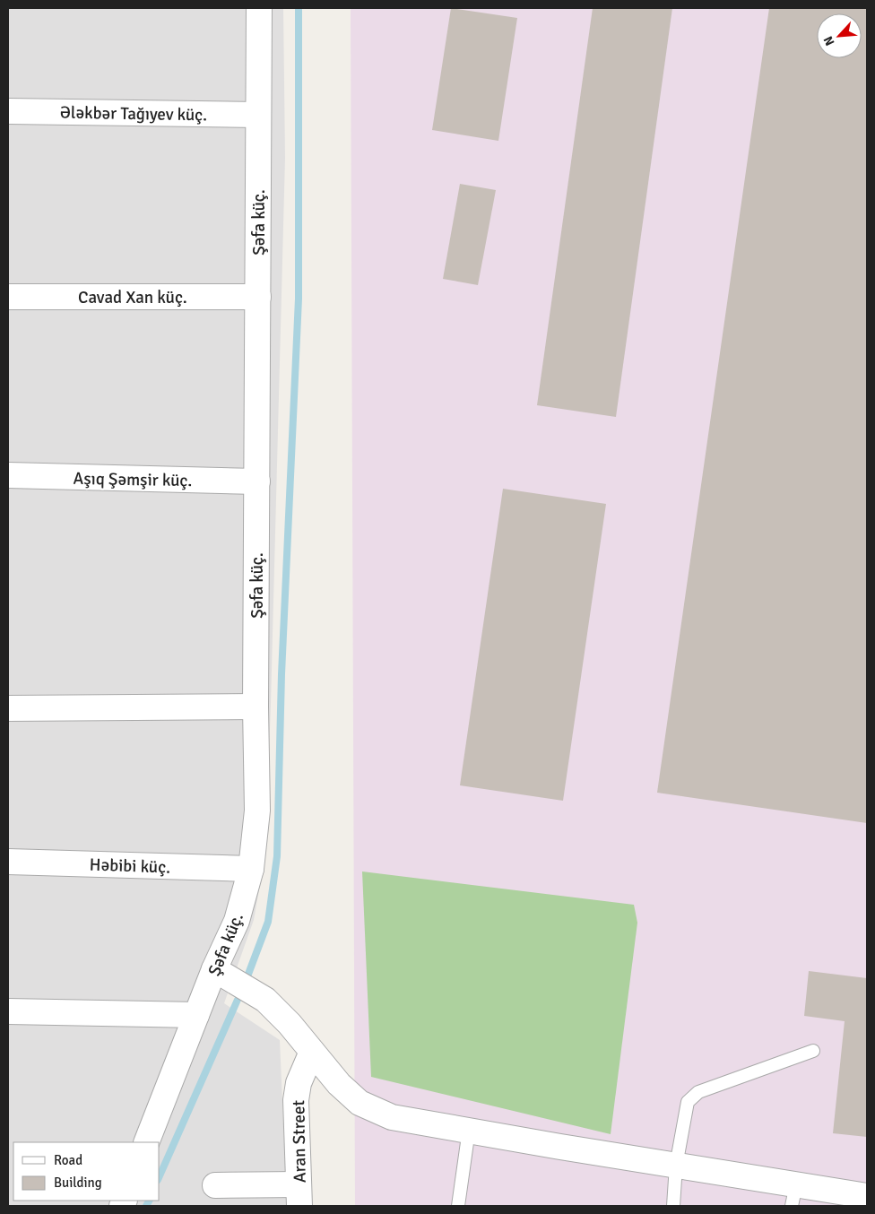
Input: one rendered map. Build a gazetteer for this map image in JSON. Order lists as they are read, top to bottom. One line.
{"streets":{"street":["Ələkbər Tağıyev küç.","Şəfa küç.","Cavad Xan küç.","Aşıq Şəmşir küç.","Həbibi küç.","Aran Street"]},"crossings":[["Ələkbər Tağıyev küç.","Şəfa küç."],["Şəfa küç.","Cavad Xan küç."],["Şəfa küç.","Aşıq Şəmşir küç."],["Şəfa küç.","Həbibi küç."]],"legend":["Road","Building"],"north":"bottom left"}
